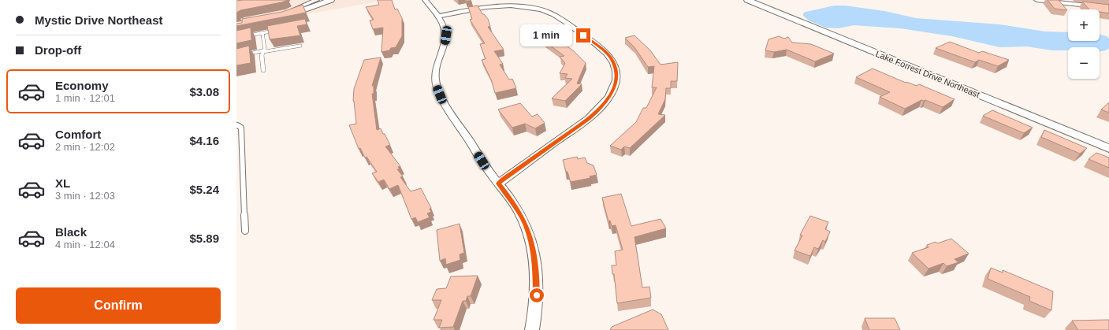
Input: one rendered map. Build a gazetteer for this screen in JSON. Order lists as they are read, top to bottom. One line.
{"streets":{"street":["Lake Forrest Drive Northeast"]},"page":{"banner":["Mystic Drive Northeast","Drop-off"],"map_buttons":["+","−"],"bubble":"1 min","list":[{"name":"Economy","note":"1 min · 12:01","value":"$3.08"},{"name":"Comfort","note":"2 min · 12:02","value":"$4.16"},{"name":"XL","note":"3 min · 12:03","value":"$5.24"},{"name":"Black","note":"4 min · 12:04","value":"$5.89"}],"buttons":"Confirm"}}
